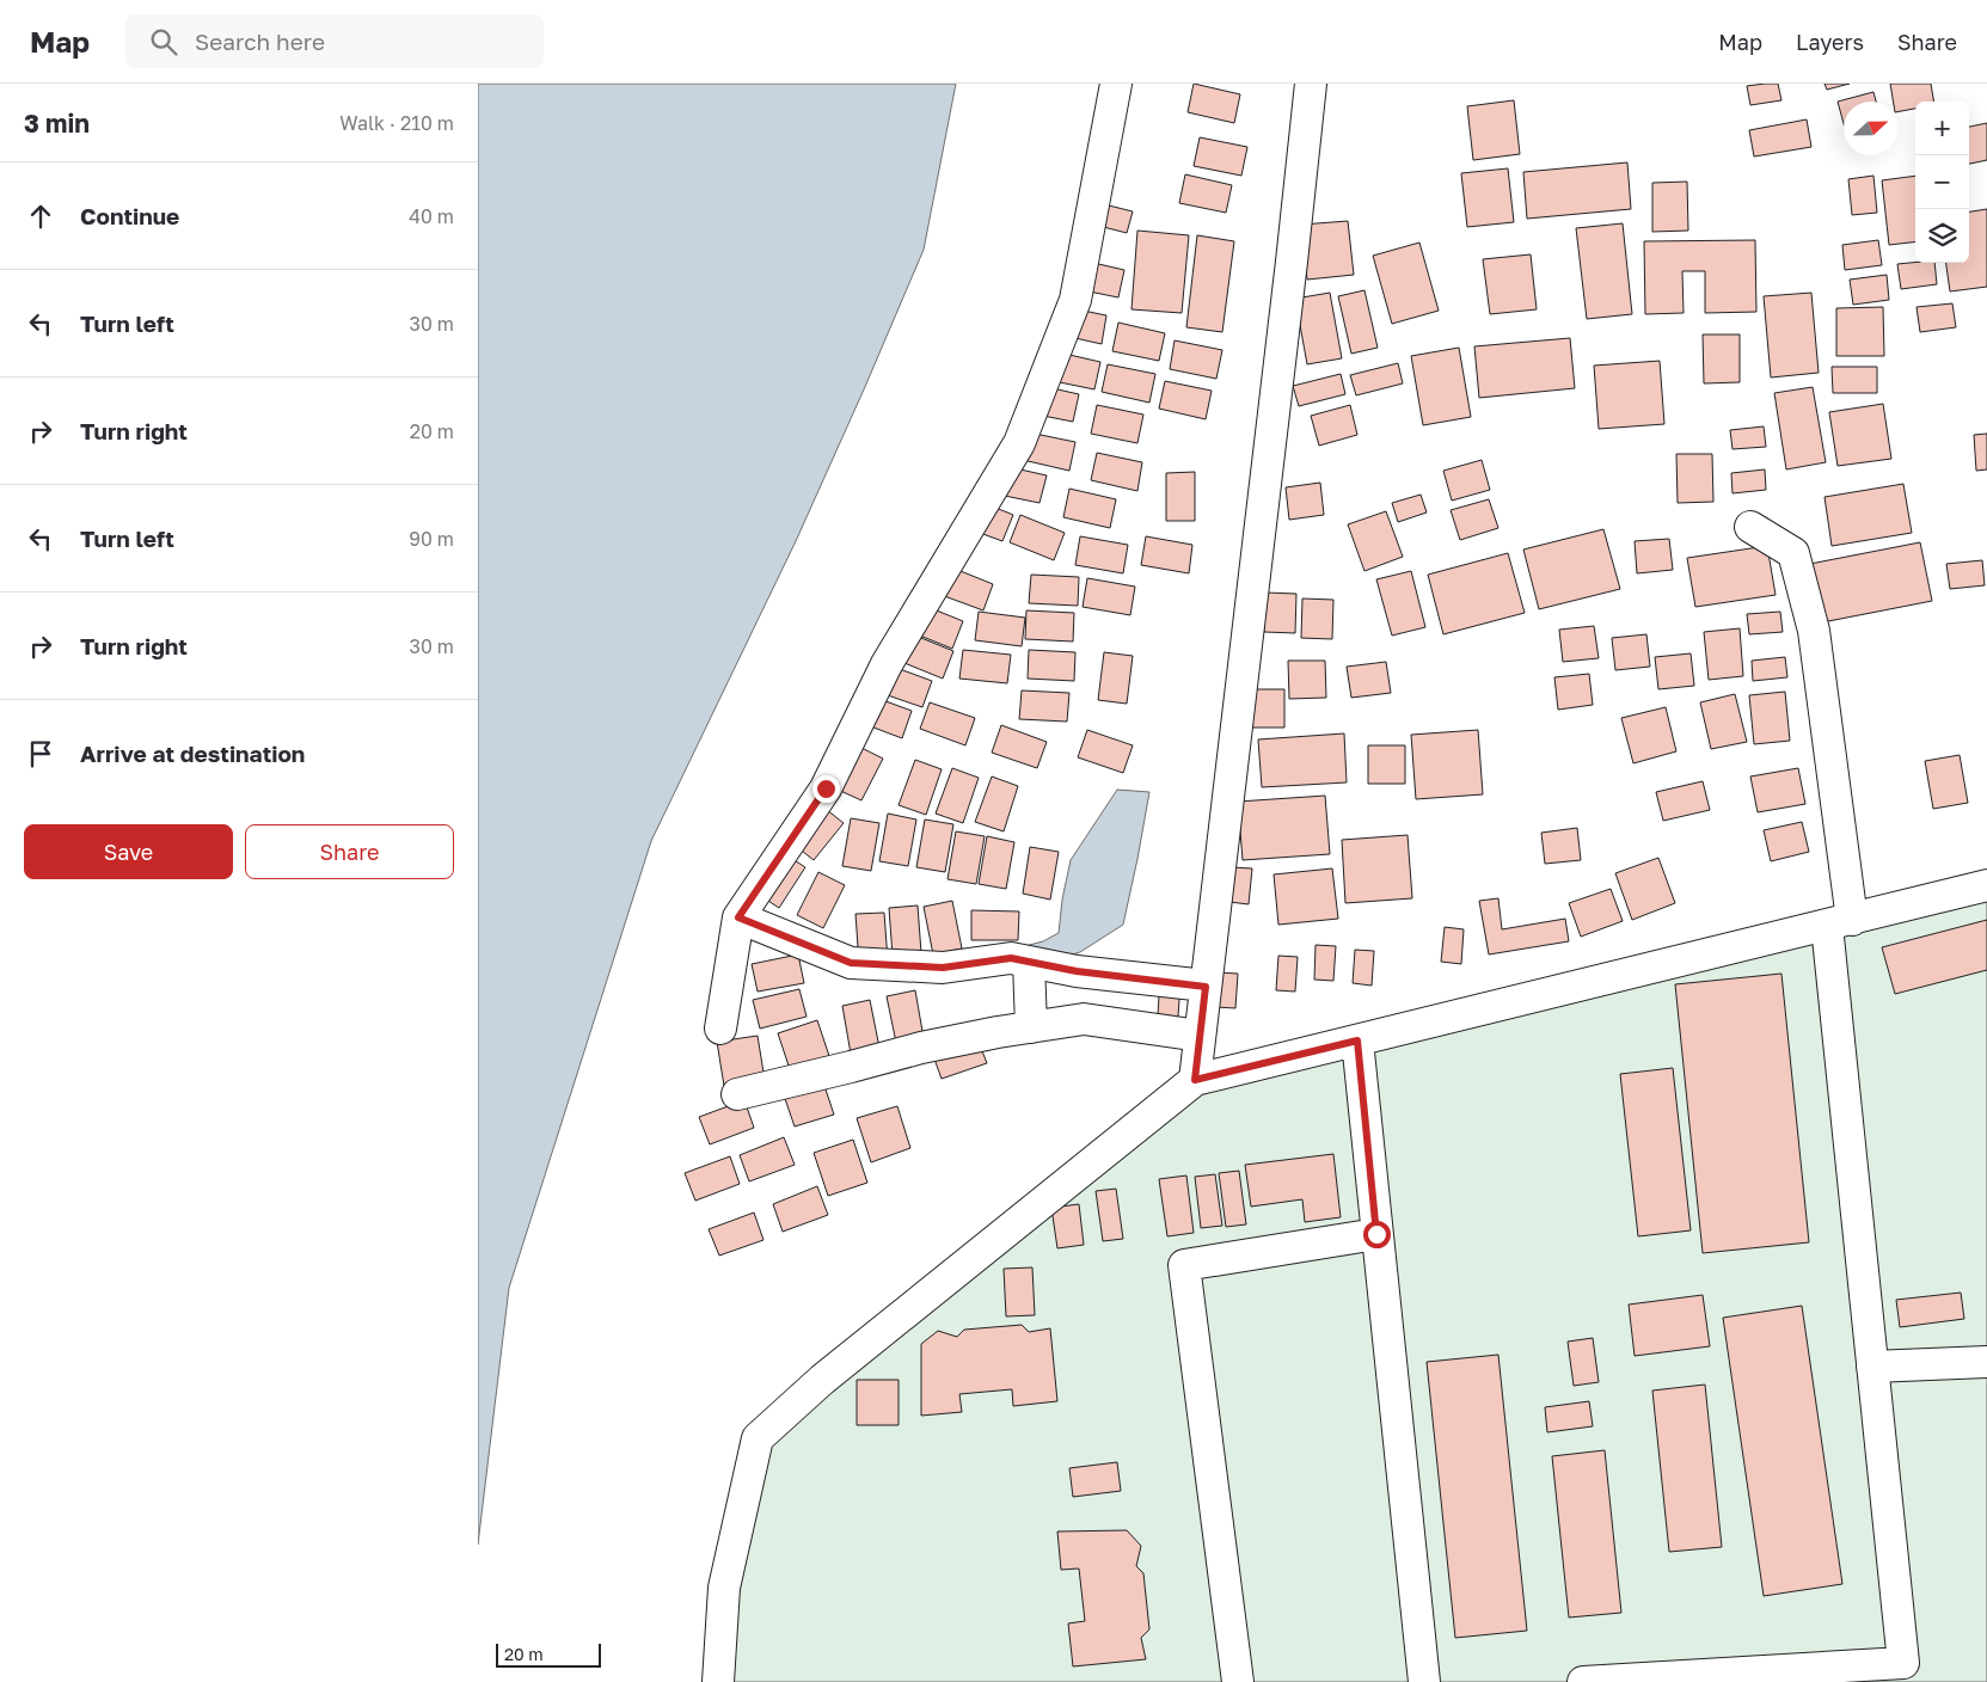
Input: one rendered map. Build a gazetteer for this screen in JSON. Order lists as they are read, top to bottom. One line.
{"scale_bar":"20 m","north":"right","page":{"header":"Map","search":"Search here","nav":["Map","Layers","Share"],"heading":["3 min","Walk · 210 m"],"map_buttons":["+","−"],"list":[["Continue","40 m"],["Turn left","30 m"],["Turn right","20 m"],["Turn left","90 m"],["Turn right","30 m"],"Arrive at destination"],"buttons":["Save","Share"],"scale":"20 m"}}
